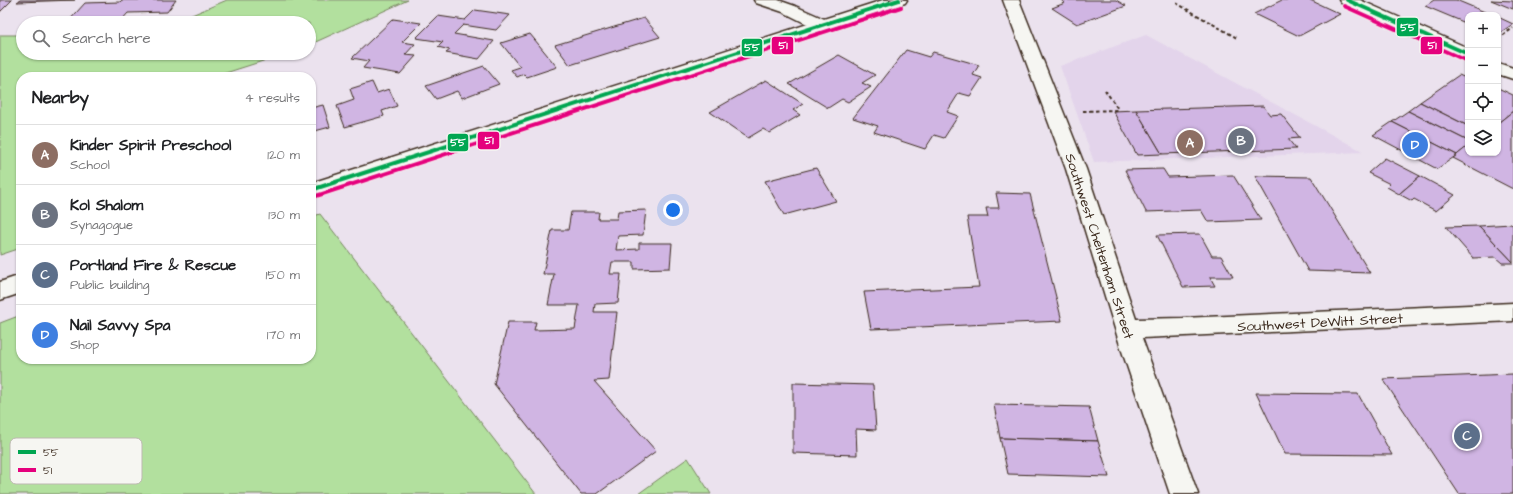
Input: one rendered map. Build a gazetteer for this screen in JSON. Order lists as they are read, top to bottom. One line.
{"streets":{"street":["Southwest Cheltenham Street","Southwest DeWitt Street"]},"crossings":[["Southwest Cheltenham Street","Southwest DeWitt Street"]],"lines":["transit line 55","transit line 51"],"legend":["55","51"],"page":{"map_buttons":["+","−"],"search":"Search here","heading":["Nearby","4 results"],"list":[{"mark":"A","name":"Kinder Spirit Preschool","note":"School","value":"120 m"},{"mark":"B","name":"Kol Shalom","note":"Synagogue","value":"130 m"},{"mark":"C","name":"Portland Fire & Rescue","note":"Public building","value":"150 m"},{"mark":"D","name":"Nail Savvy Spa","note":"Shop","value":"170 m"}],"pins":["B","A","D","C"]}}
